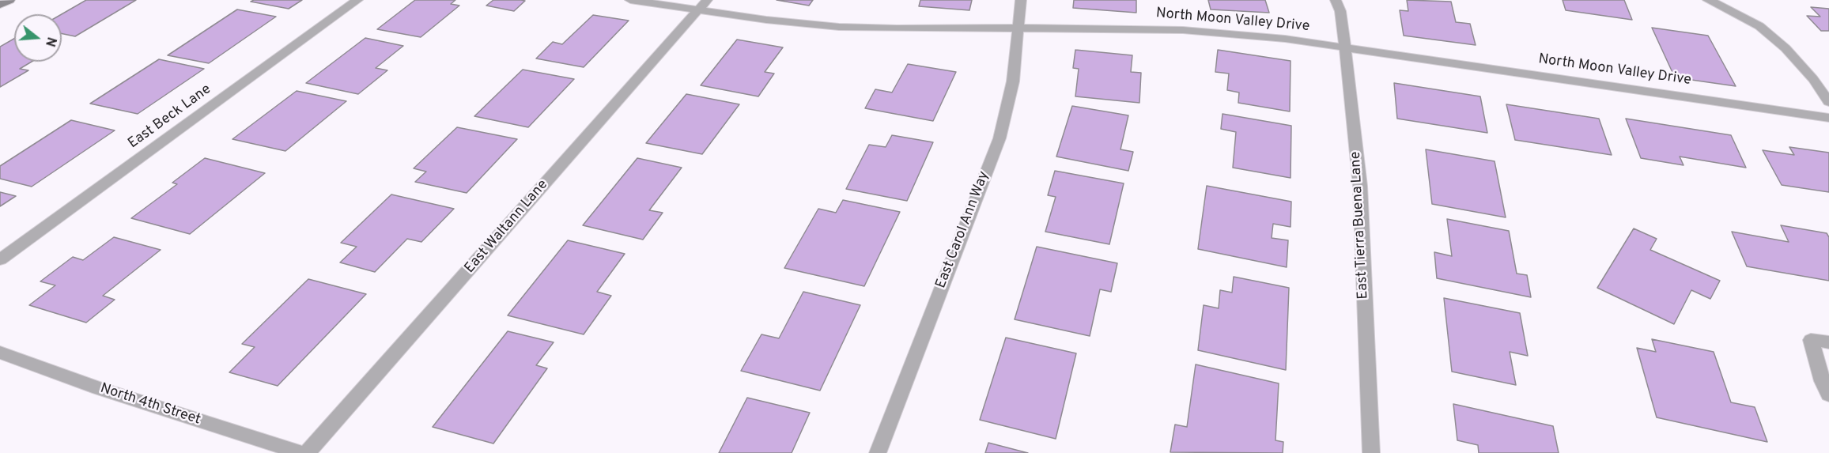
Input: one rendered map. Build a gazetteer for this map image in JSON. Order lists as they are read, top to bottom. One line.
{"streets":{"street":["North Moon Valley Drive","East Beck Lane","East Tierra Buena Lane","East Waltann Lane","East Carol Ann Way","North 4th Street"]},"crossings":[["North Moon Valley Drive","East Tierra Buena Lane"],["North Moon Valley Drive","East Waltann Lane"],["North Moon Valley Drive","East Carol Ann Way"]],"north":"right"}
